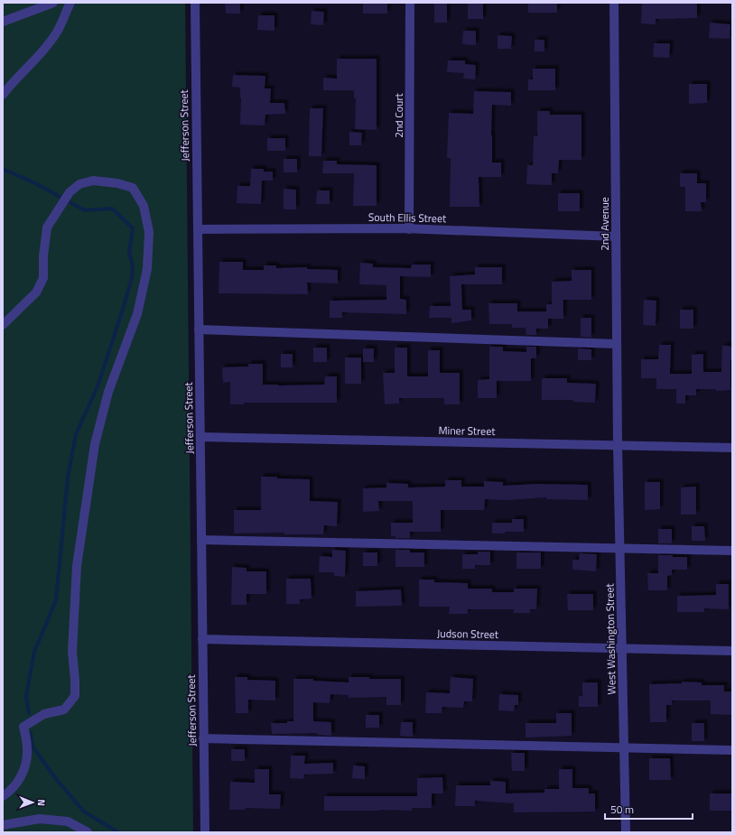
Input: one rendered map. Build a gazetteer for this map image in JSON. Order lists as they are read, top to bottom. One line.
{"streets":{"street":["2nd Court","Jefferson Street","South Ellis Street","2nd Avenue","Miner Street","Judson Street","West Washington Street"]},"crossings":[["2nd Court","South Ellis Street"],["Jefferson Street","South Ellis Street"],["Jefferson Street","Miner Street"],["Jefferson Street","Judson Street"],["South Ellis Street","2nd Avenue"],["2nd Avenue","Miner Street"],["2nd Avenue","West Washington Street"],["Miner Street","West Washington Street"],["Judson Street","West Washington Street"]],"scale_bar":"50 m","north":"right"}
